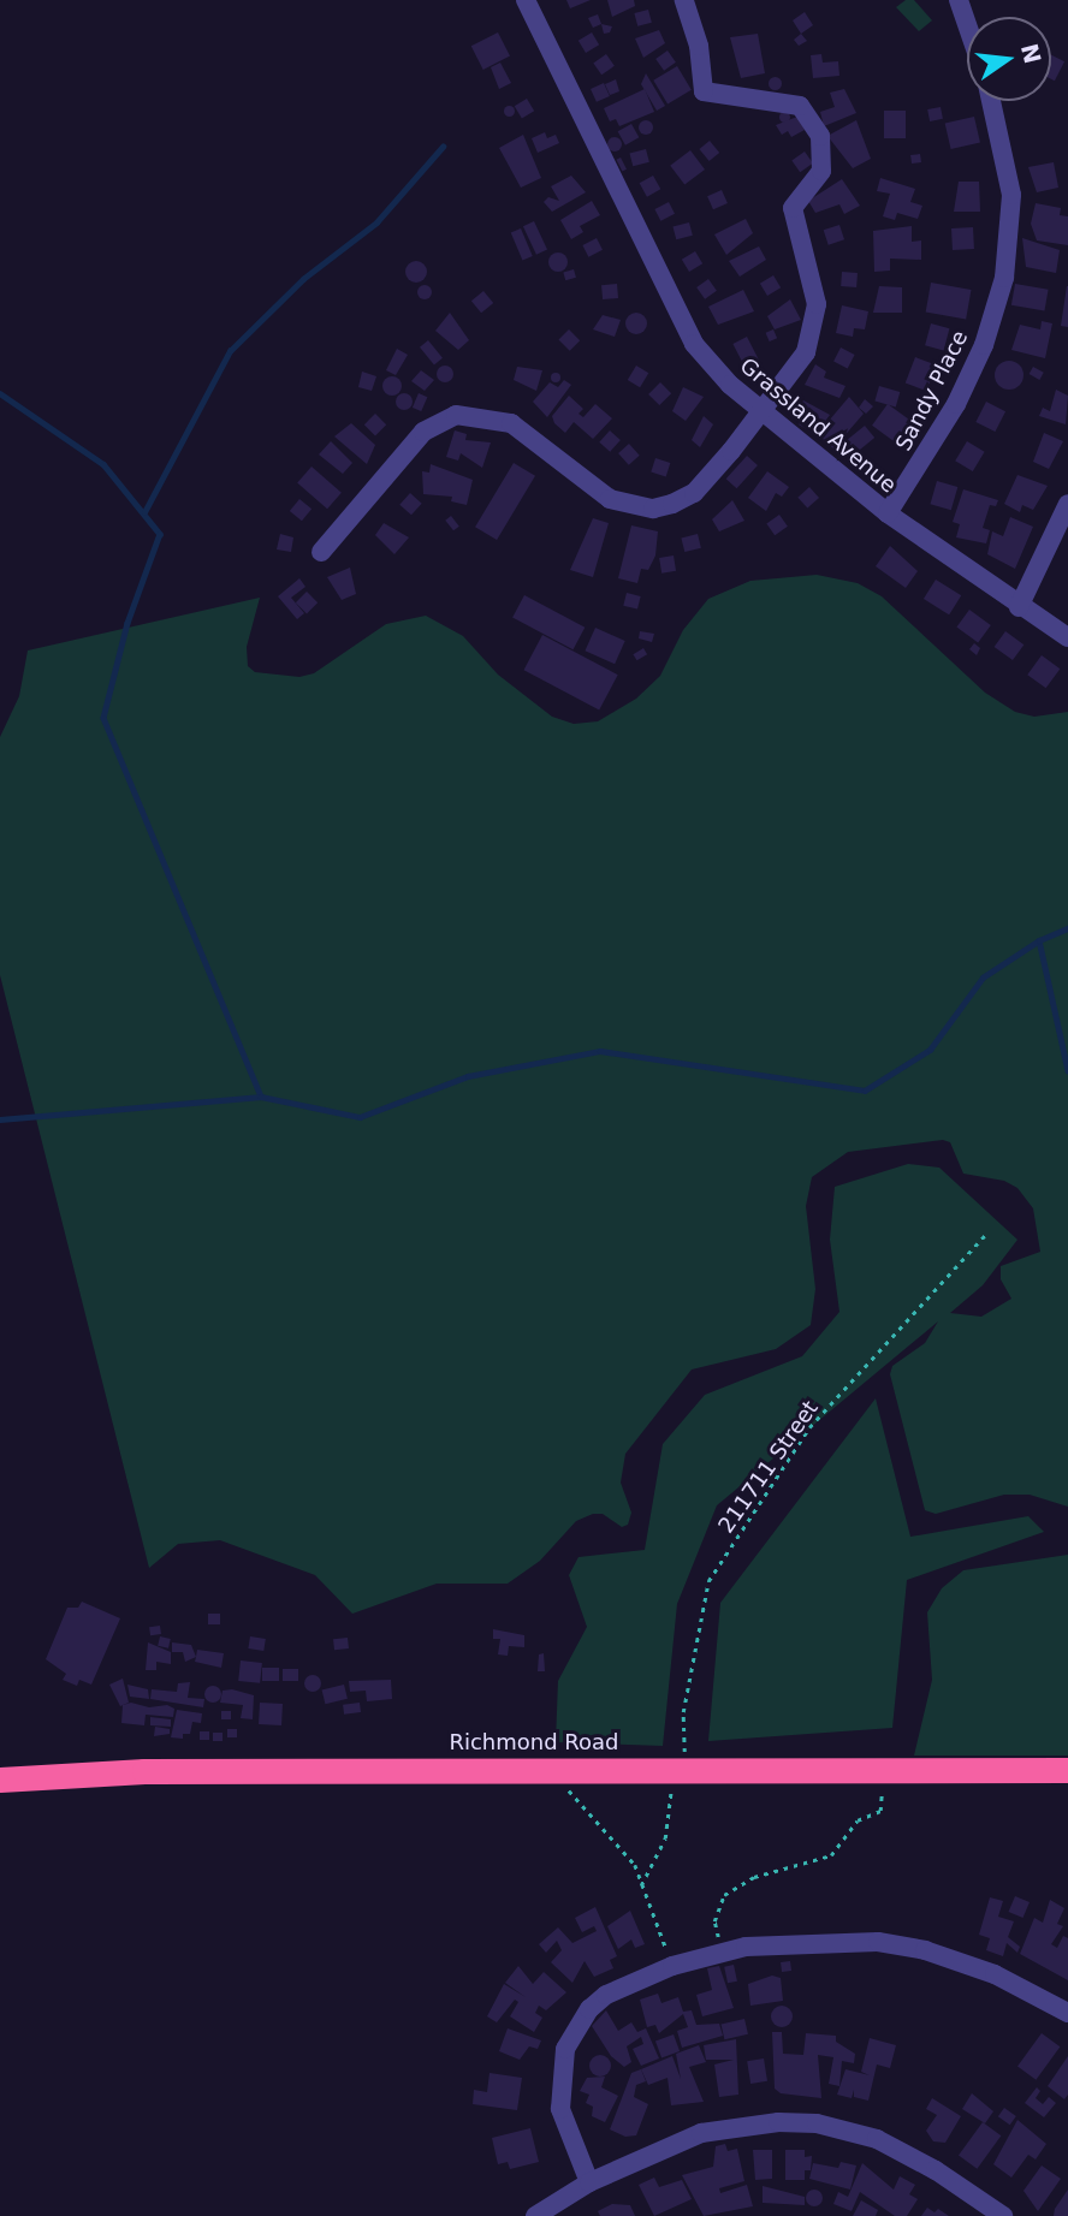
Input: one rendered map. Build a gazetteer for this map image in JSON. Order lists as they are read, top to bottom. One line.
{"streets":{"highway":["Richmond Road"],"street":["Sandy Place","Grassland Avenue"],"path":["211711 Street"]},"crossings":[["Sandy Place","Grassland Avenue"],["211711 Street","Richmond Road"]],"north":"right"}
